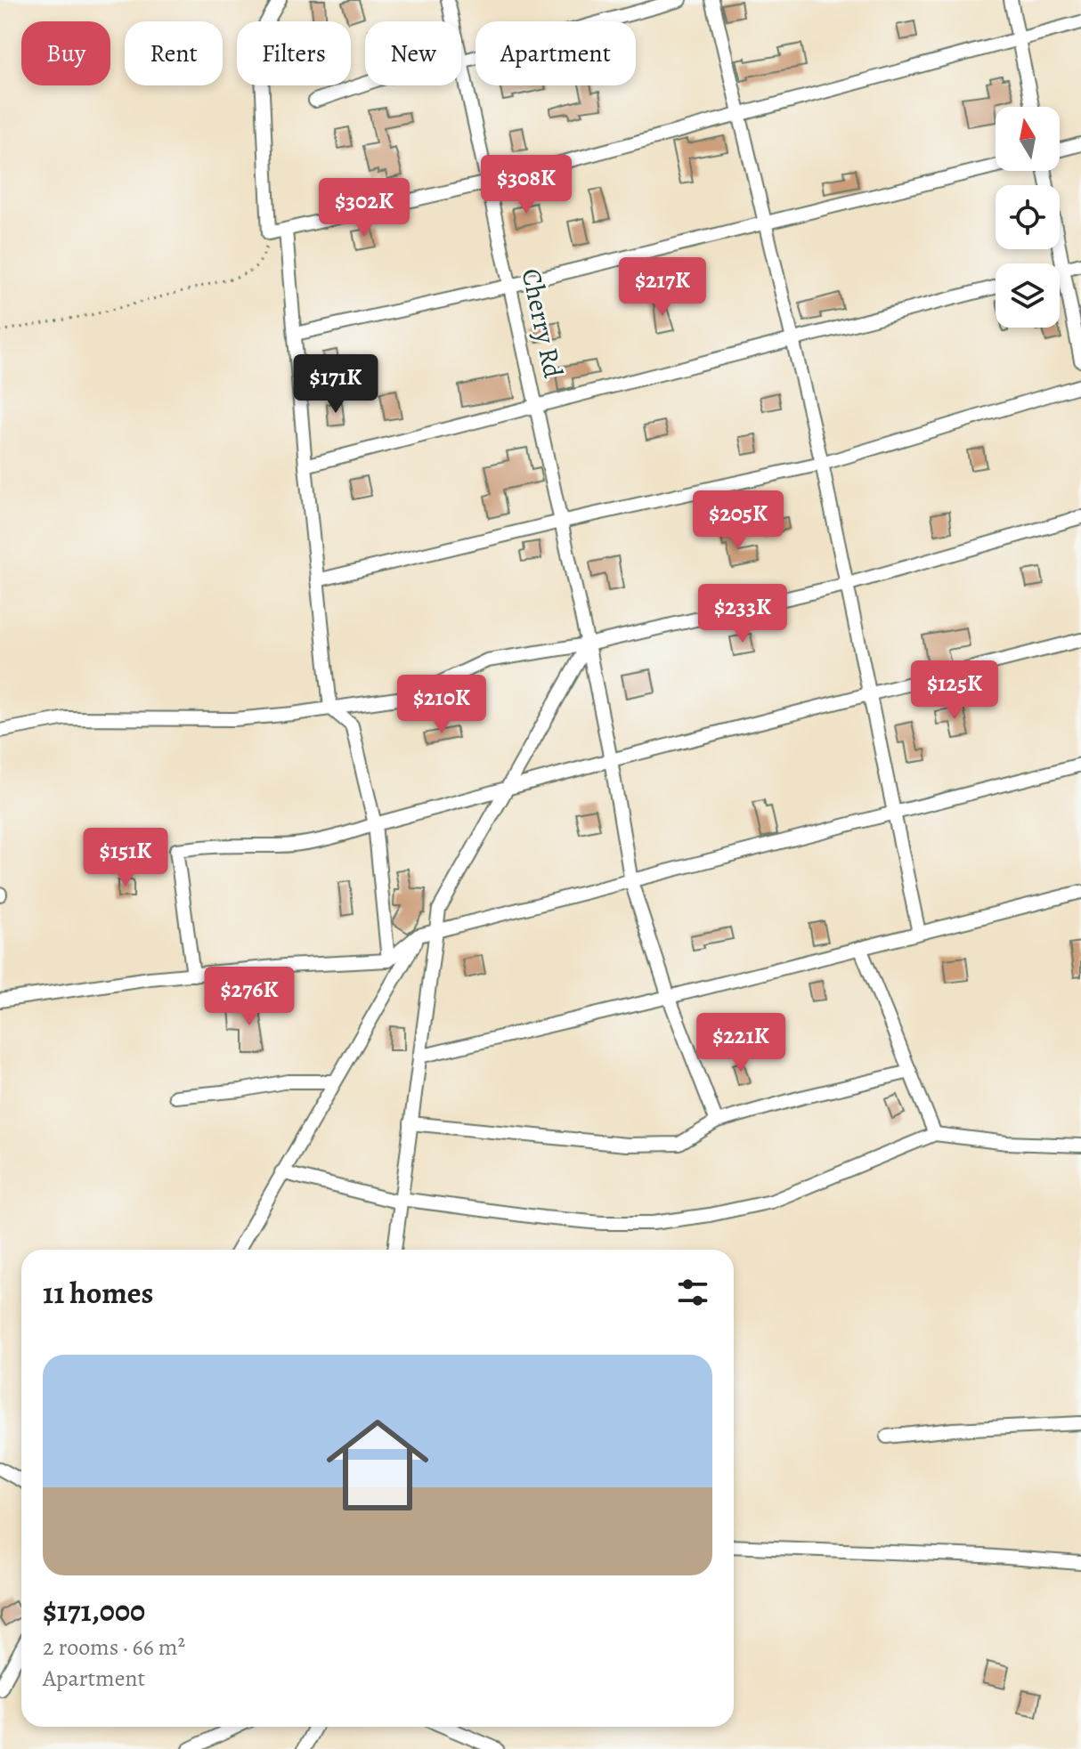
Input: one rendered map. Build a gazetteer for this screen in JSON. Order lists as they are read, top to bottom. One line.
{"streets":{"street":["Cherry Rd"]},"north":"top","page":{"chip":["Buy","Rent","Filters","New","Apartment"],"price":["$308K","$302K","$217K","$171K","$205K","$233K","$125K","$210K","$151K","$276K","$221K"],"heading":"11 homes","list":[{"name":"$171,000","note":"2 rooms · 66 m² · Apartment"}]}}
